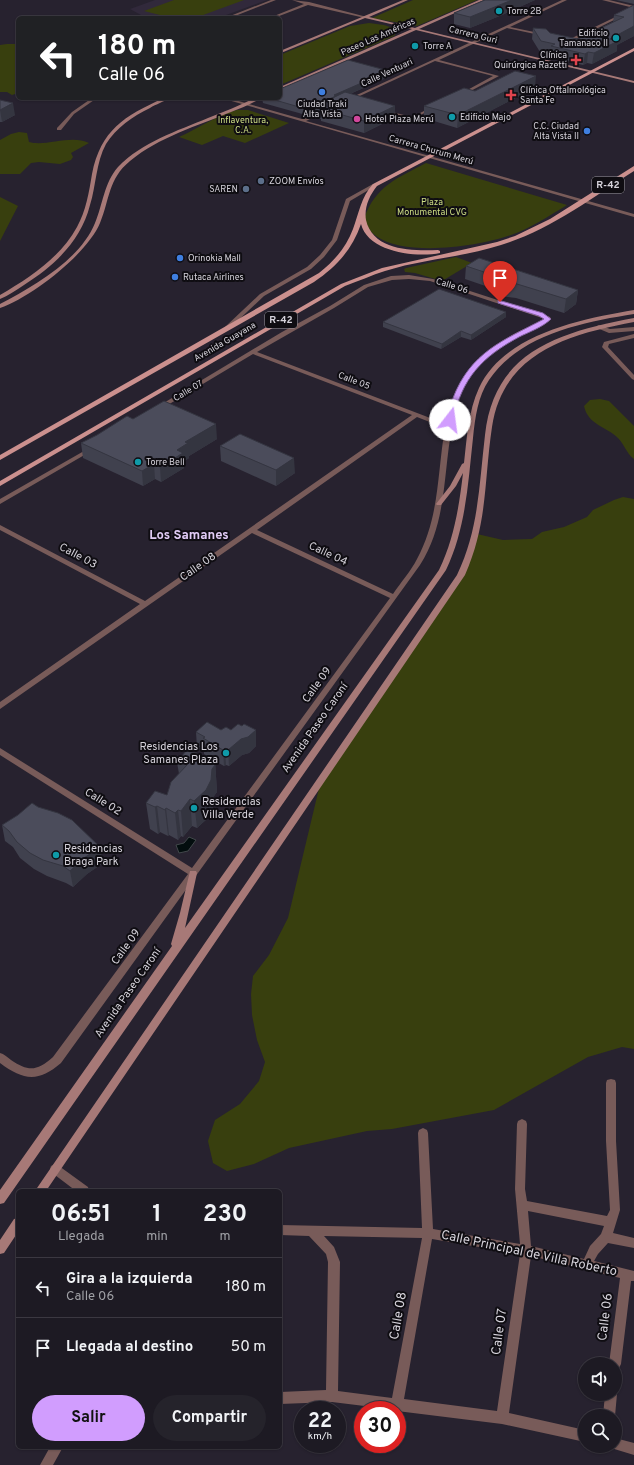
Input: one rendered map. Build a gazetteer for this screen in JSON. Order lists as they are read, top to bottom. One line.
{"streets":{"main road":["R-42","Avenida Guayana"],"street":["Carrera Guri","Paseo Las Américas","Calle Ventuari","Carrera Churum Merú","Calle 06","Calle 05","Calle 07","Calle 04","Calle 03","Calle 08","Calle 09","Avenida Paseo Caroní","Calle 02","Calle Principal de Villa Roberto"]},"crossings":[["Carrera Guri","Paseo Las Américas"],["Carrera Guri","Calle Ventuari"],["Carrera Churum Merú","R-42"],["Carrera Churum Merú","Avenida Guayana"],["R-42","Avenida Guayana"],["Calle 06","Calle 07"],["Calle 06","Calle 09"],["Calle 06","Calle Principal de Villa Roberto"],["Calle 05","Calle 07"],["Calle 05","Calle 08"],["Calle 05","Calle 09"],["Calle 07","Calle Principal de Villa Roberto"],["Calle 04","Calle 08"],["Calle 04","Calle 09"],["Calle 03","Calle 08"],["Calle 08","Calle Principal de Villa Roberto"],["Calle 09","Calle 02"]],"districts":["Los Samanes"],"parks":["Inflaventura, C.A.","Plaza Monumental CVG"],"places":{"other":["Torre 2B","Edificio Tamanaco II","Torre A","Ciudad Traki Alta Vista","Edificio Majo","Hotel Plaza Merú","C.C. Ciudad Alta Vista II","ZOOM Envíos","SAREN","Orinokia Mall","Rutaca Airlines","Torre Bell","Residencias Los Samanes Plaza","Residencias Villa Verde","Residencias Braga Park"],"health":["Clínica Quirúrgica Razetti","Clínica Oftalmológica Santa Fe"]},"page":{"turn":["180 m","Calle 06"],"eta":["06:51","Llegada","1","min","230","m"],"list":[{"name":"Gira a la izquierda","note":"Calle 06","value":"180 m"},{"name":"Llegada al destino","value":"50 m"}],"buttons":["Salir","Compartir"],"speed":"22 km/h","limit":"30"}}
